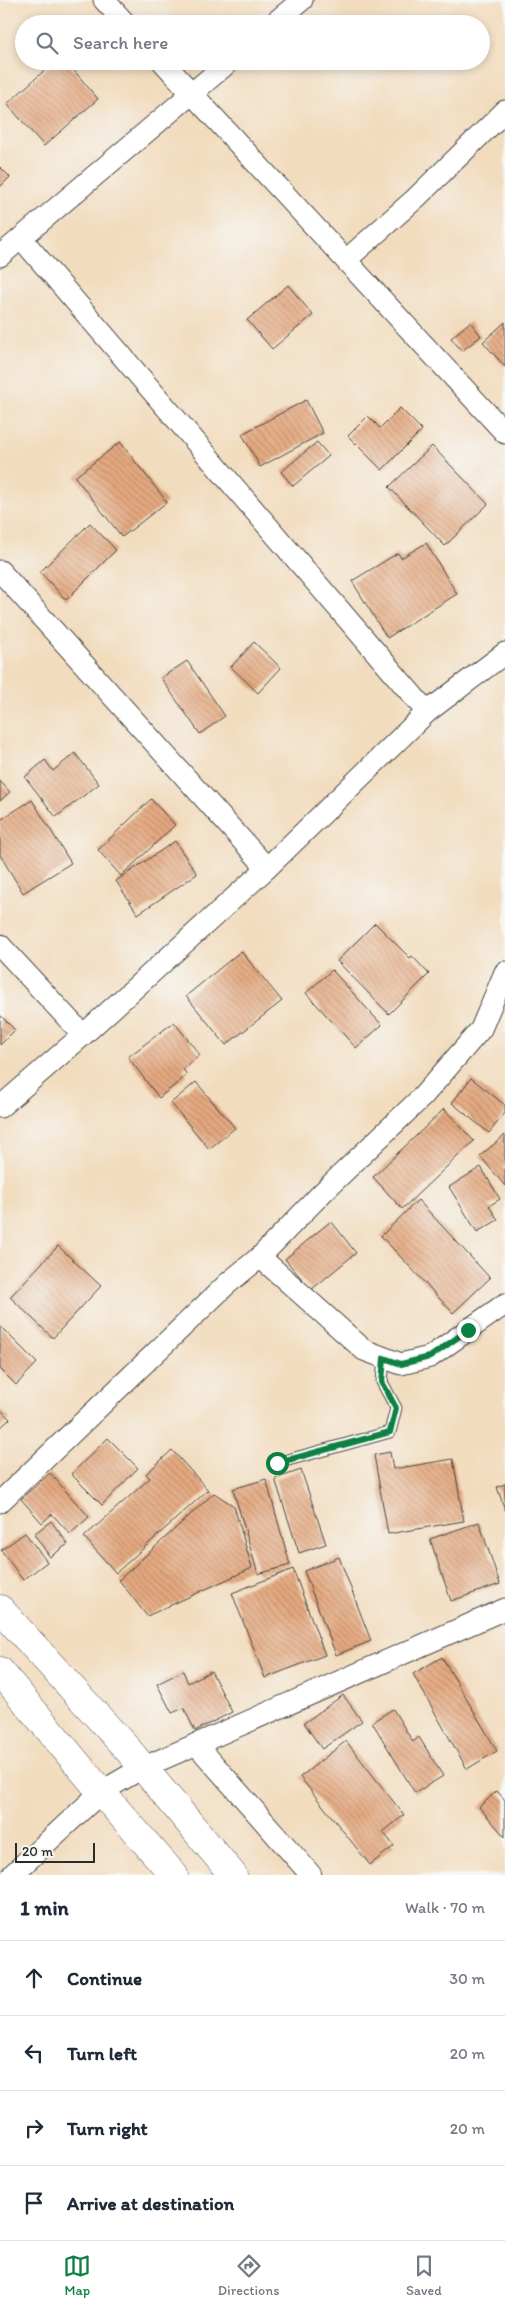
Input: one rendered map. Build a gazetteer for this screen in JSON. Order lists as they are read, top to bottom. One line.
{"scale_bar":"20 m","page":{"search":"Search here","scale":"20 m","heading":["1 min","Walk · 70 m"],"list":[["Continue","30 m"],["Turn left","20 m"],["Turn right","20 m"],"Arrive at destination"],"nav":["Map","Directions","Saved"]}}
